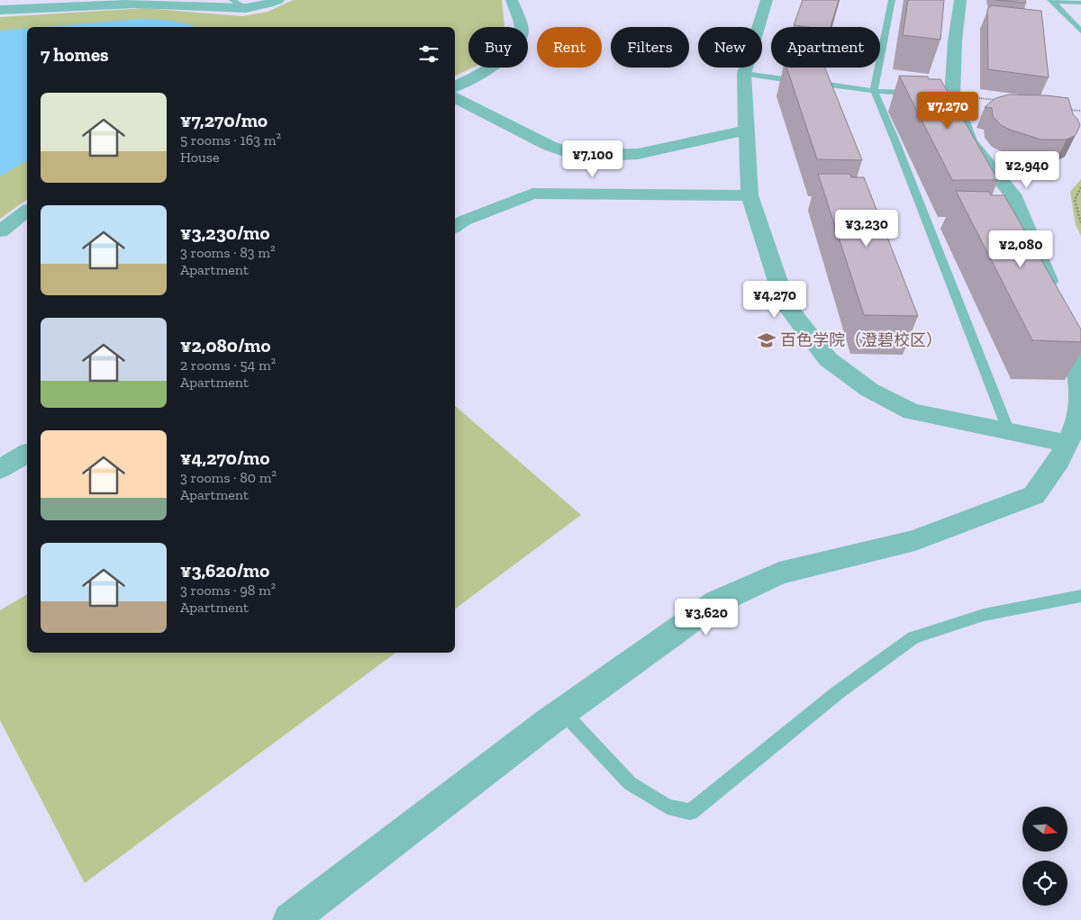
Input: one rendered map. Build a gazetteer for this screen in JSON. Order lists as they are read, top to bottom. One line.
{"places":{"school or university":["百色学院（澄碧校区）"]},"north":"right","page":{"chip":["Buy","Rent","Filters","New","Apartment"],"heading":"7 homes","list":[{"name":"¥7,270/mo","note":"5 rooms · 163 m² · House"},{"name":"¥3,230/mo","note":"3 rooms · 83 m² · Apartment"},{"name":"¥2,080/mo","note":"2 rooms · 54 m² · Apartment"},{"name":"¥4,270/mo","note":"3 rooms · 80 m² · Apartment"},{"name":"¥3,620/mo","note":"3 rooms · 98 m² · Apartment"}],"price":["¥7,270","¥7,100","¥2,940","¥3,230","¥2,080","¥4,270","¥3,620"]}}
